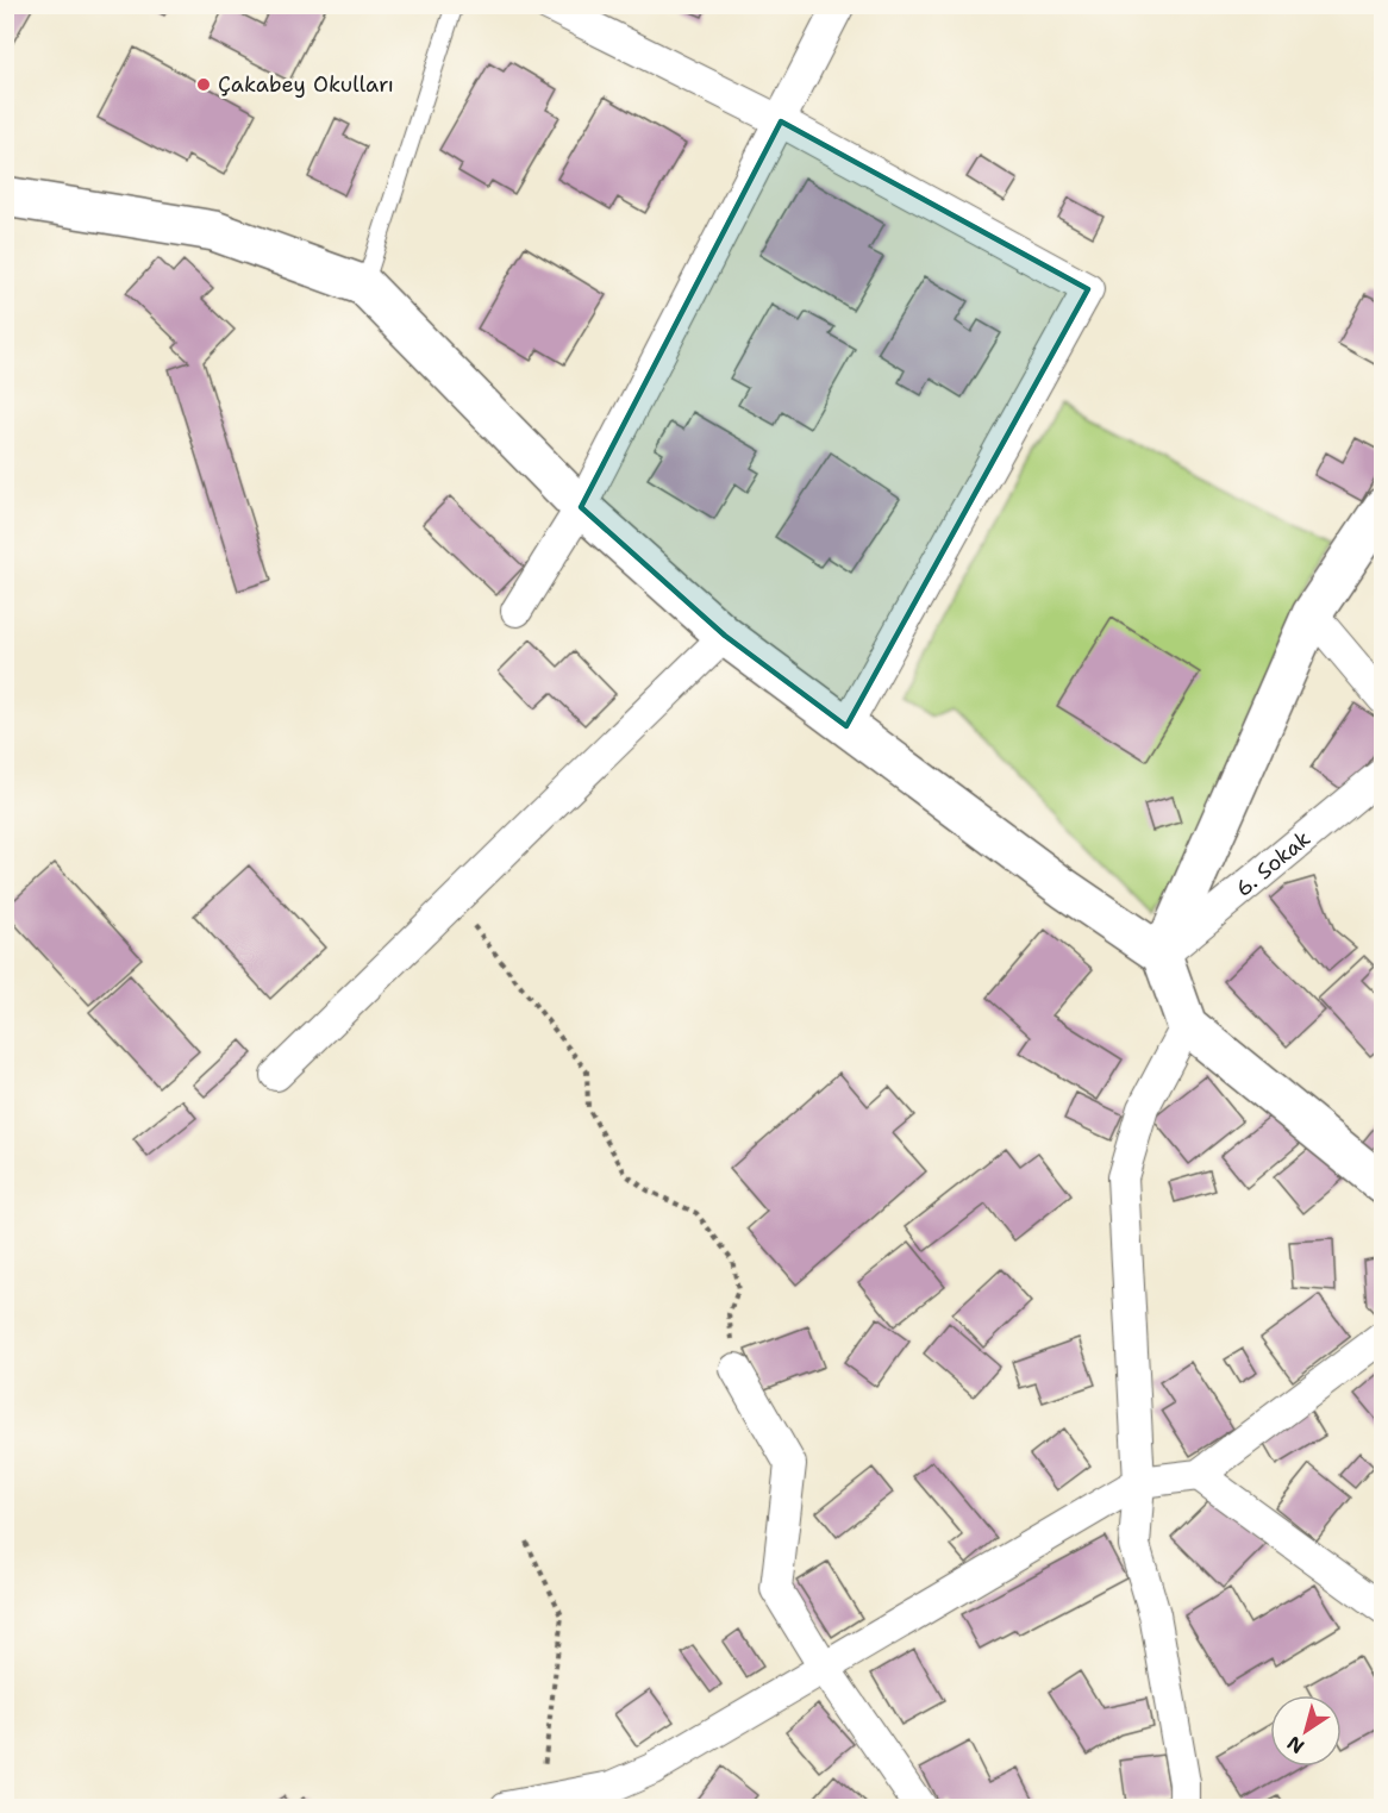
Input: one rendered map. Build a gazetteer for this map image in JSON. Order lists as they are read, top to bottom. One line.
{"streets":{"street":["6. Sokak"]},"places":["Çakabey Okulları"],"north":"bottom left"}
